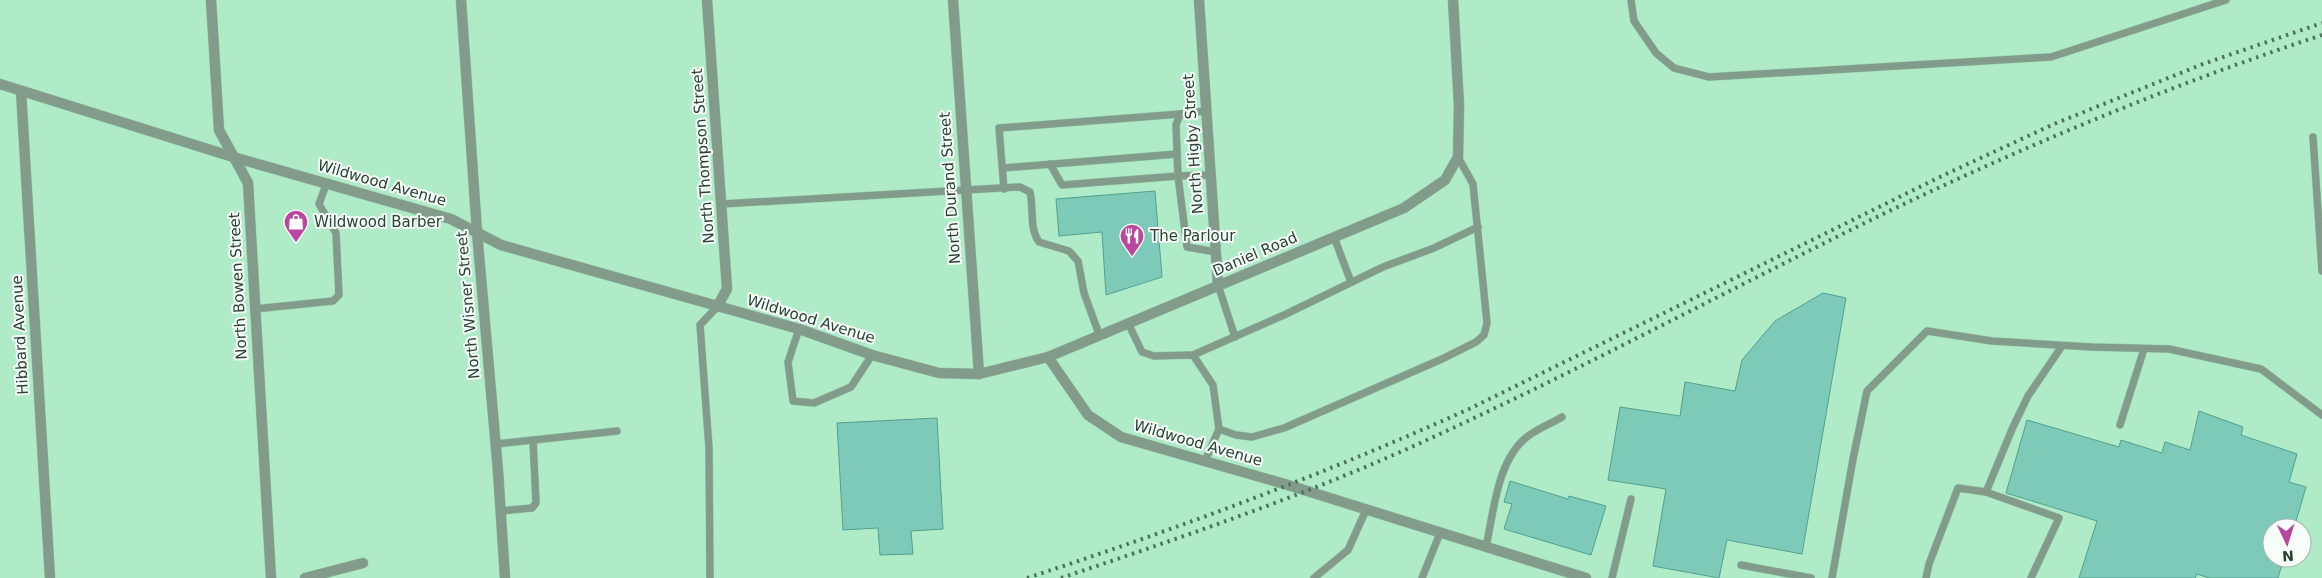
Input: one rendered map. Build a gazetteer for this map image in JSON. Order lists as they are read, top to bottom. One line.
{"streets":{"street":["North Higby Street","North Thompson Street","Wildwood Avenue","North Durand Street","Daniel Road","North Bowen Street","North Wisner Street","Hibbard Avenue"]},"crossings":[["North Higby Street","Daniel Road"],["North Thompson Street","Wildwood Avenue"],["Wildwood Avenue","North Durand Street"],["Wildwood Avenue","Daniel Road"],["Wildwood Avenue","North Bowen Street"],["Wildwood Avenue","North Wisner Street"],["Wildwood Avenue","Hibbard Avenue"]],"places":{"shop":["Wildwood Barber"],"restaurant":["The Parlour"]},"north":"bottom"}
